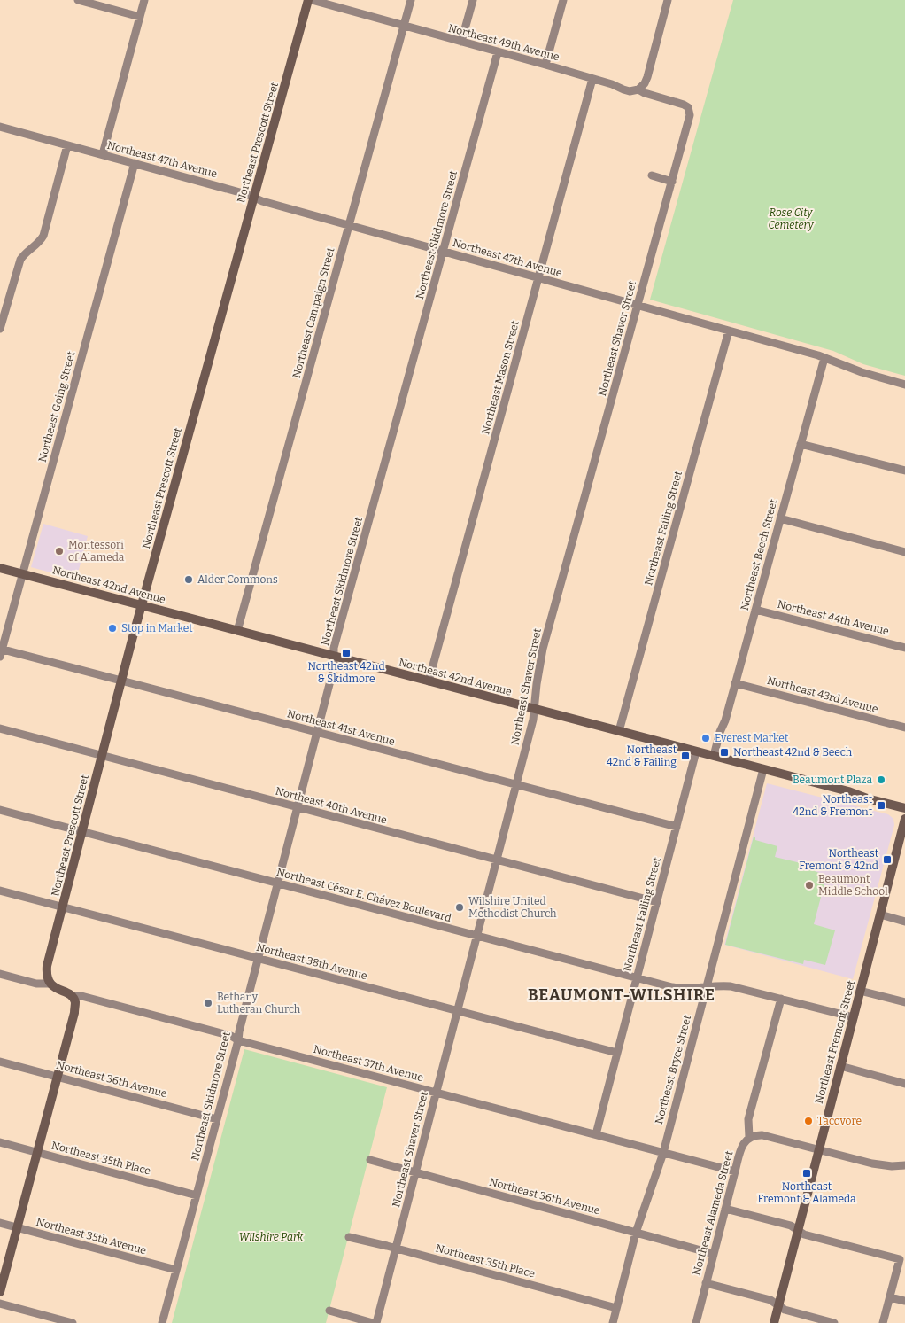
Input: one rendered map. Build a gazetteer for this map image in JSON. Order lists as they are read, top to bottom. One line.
{"streets":{"street":["Northeast 49th Avenue","Northeast Prescott Street","Northeast 47th Avenue","Northeast Skidmore Street","Northeast Campaign Street","Northeast Shaver Street","Northeast Mason Street","Northeast Going Street","Northeast Failing Street","Northeast Beech Street","Northeast 42nd Avenue","Northeast 44th Avenue","Northeast 43rd Avenue","Northeast 41st Avenue","Northeast 40th Avenue","Northeast César E. Chávez Boulevard","Northeast 38th Avenue","Northeast Fremont Street","Northeast 37th Avenue","Northeast Bryce Street","Northeast 36th Avenue","Northeast 35th Place","Northeast Alameda Street","Northeast 35th Avenue"]},"crossings":[["Northeast 49th Avenue","Northeast Skidmore Street"],["Northeast 49th Avenue","Northeast Campaign Street"],["Northeast 49th Avenue","Northeast Shaver Street"],["Northeast 49th Avenue","Northeast Mason Street"],["Northeast Prescott Street","Northeast 47th Avenue"],["Northeast Prescott Street","Northeast 42nd Avenue"],["Northeast Prescott Street","Northeast 41st Avenue"],["Northeast Prescott Street","Northeast 40th Avenue"],["Northeast Prescott Street","Northeast César E. Chávez Boulevard"],["Northeast Prescott Street","Northeast 38th Avenue"],["Northeast Prescott Street","Northeast 37th Avenue"],["Northeast 47th Avenue","Northeast Skidmore Street"],["Northeast 47th Avenue","Northeast Campaign Street"],["Northeast 47th Avenue","Northeast Shaver Street"],["Northeast 47th Avenue","Northeast Mason Street"],["Northeast 47th Avenue","Northeast Going Street"],["Northeast 47th Avenue","Northeast Failing Street"],["Northeast 47th Avenue","Northeast Beech Street"],["Northeast Skidmore Street","Northeast 42nd Avenue"],["Northeast Skidmore Street","Northeast 41st Avenue"],["Northeast Skidmore Street","Northeast 40th Avenue"],["Northeast Skidmore Street","Northeast César E. Chávez Boulevard"],["Northeast Skidmore Street","Northeast 38th Avenue"],["Northeast Skidmore Street","Northeast 37th Avenue"],["Northeast Skidmore Street","Northeast 36th Avenue"],["Northeast Skidmore Street","Northeast 35th Place"],["Northeast Skidmore Street","Northeast 35th Avenue"],["Northeast Campaign Street","Northeast 42nd Avenue"],["Northeast Shaver Street","Northeast 42nd Avenue"],["Northeast Shaver Street","Northeast 41st Avenue"],["Northeast Shaver Street","Northeast 40th Avenue"],["Northeast Shaver Street","Northeast César E. Chávez Boulevard"],["Northeast Shaver Street","Northeast 38th Avenue"],["Northeast Shaver Street","Northeast 37th Avenue"],["Northeast Shaver Street","Northeast 36th Avenue"],["Northeast Shaver Street","Northeast 35th Place"],["Northeast Mason Street","Northeast 42nd Avenue"],["Northeast Going Street","Northeast 42nd Avenue"],["Northeast Going Street","Northeast 41st Avenue"],["Northeast Failing Street","Northeast 42nd Avenue"],["Northeast Failing Street","Northeast 41st Avenue"],["Northeast Failing Street","Northeast 40th Avenue"],["Northeast Failing Street","Northeast César E. Chávez Boulevard"],["Northeast Failing Street","Northeast 38th Avenue"],["Northeast Failing Street","Northeast 37th Avenue"],["Northeast Beech Street","Northeast 42nd Avenue"],["Northeast Beech Street","Northeast 44th Avenue"],["Northeast Beech Street","Northeast 43rd Avenue"],["Northeast 42nd Avenue","Northeast Bryce Street"],["Northeast César E. Chávez Boulevard","Northeast Fremont Street"],["Northeast César E. Chávez Boulevard","Northeast Bryce Street"],["Northeast 37th Avenue","Northeast Bryce Street"],["Northeast 37th Avenue","Northeast Alameda Street"],["Northeast Bryce Street","Northeast 36th Avenue"],["Northeast Bryce Street","Northeast 35th Place"],["Northeast 36th Avenue","Northeast Alameda Street"]],"districts":["BEAUMONT-WILSHIRE"],"parks":["Rose City Cemetery","Wilshire Park"],"places":{"other":["Montessori of Alameda","Alder Commons","Stop in Market","Everest Market","Beaumont Plaza","Beaumont Middle School","Wilshire United Methodist Church","Bethany Lutheran Church","Tacovore"],"transit":["Northeast 42nd & Skidmore","Northeast 42nd & Beech","Northeast 42nd & Failing","Northeast 42nd & Fremont","Northeast Fremont & 42nd","Northeast Fremont & Alameda"]}}
